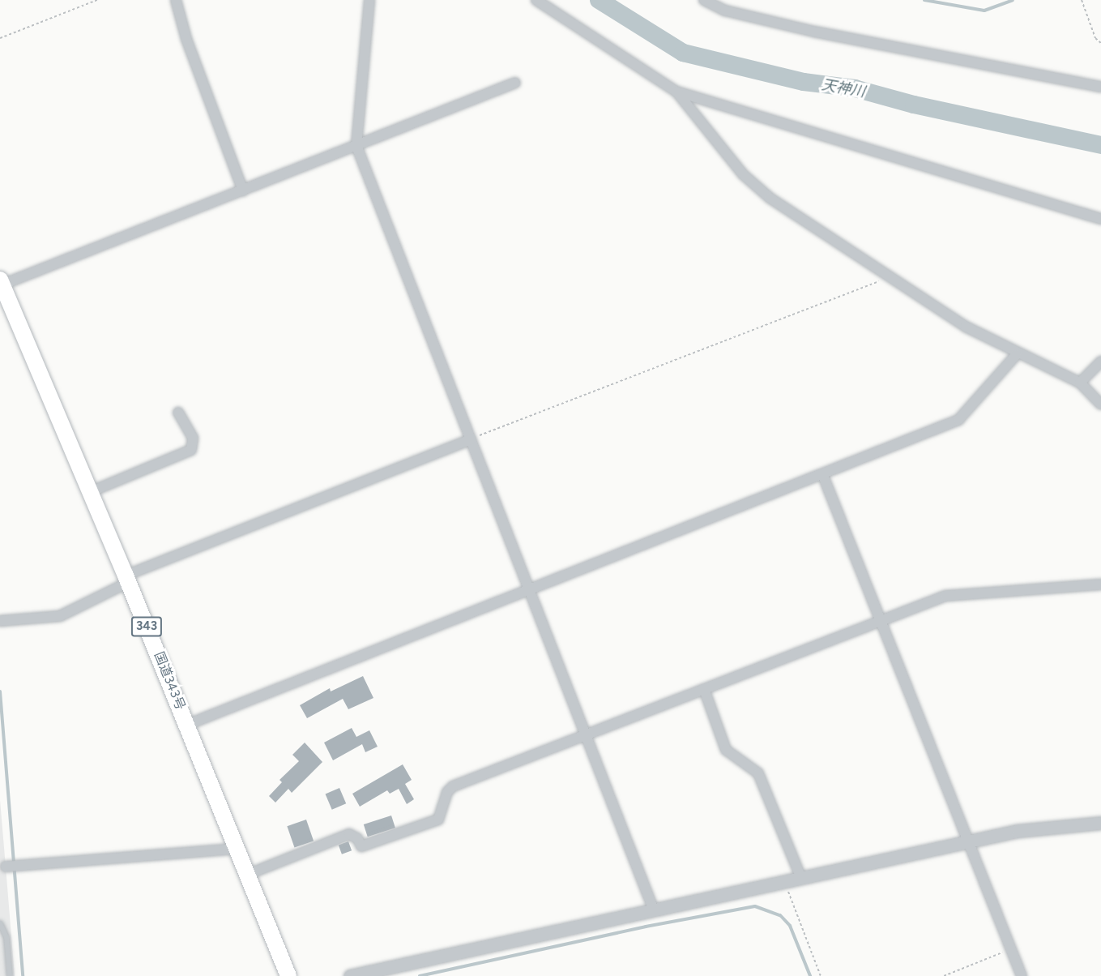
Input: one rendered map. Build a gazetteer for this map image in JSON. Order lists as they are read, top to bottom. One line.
{"streets":{"highway":["343","国道343号"]},"water":["天神川"]}
